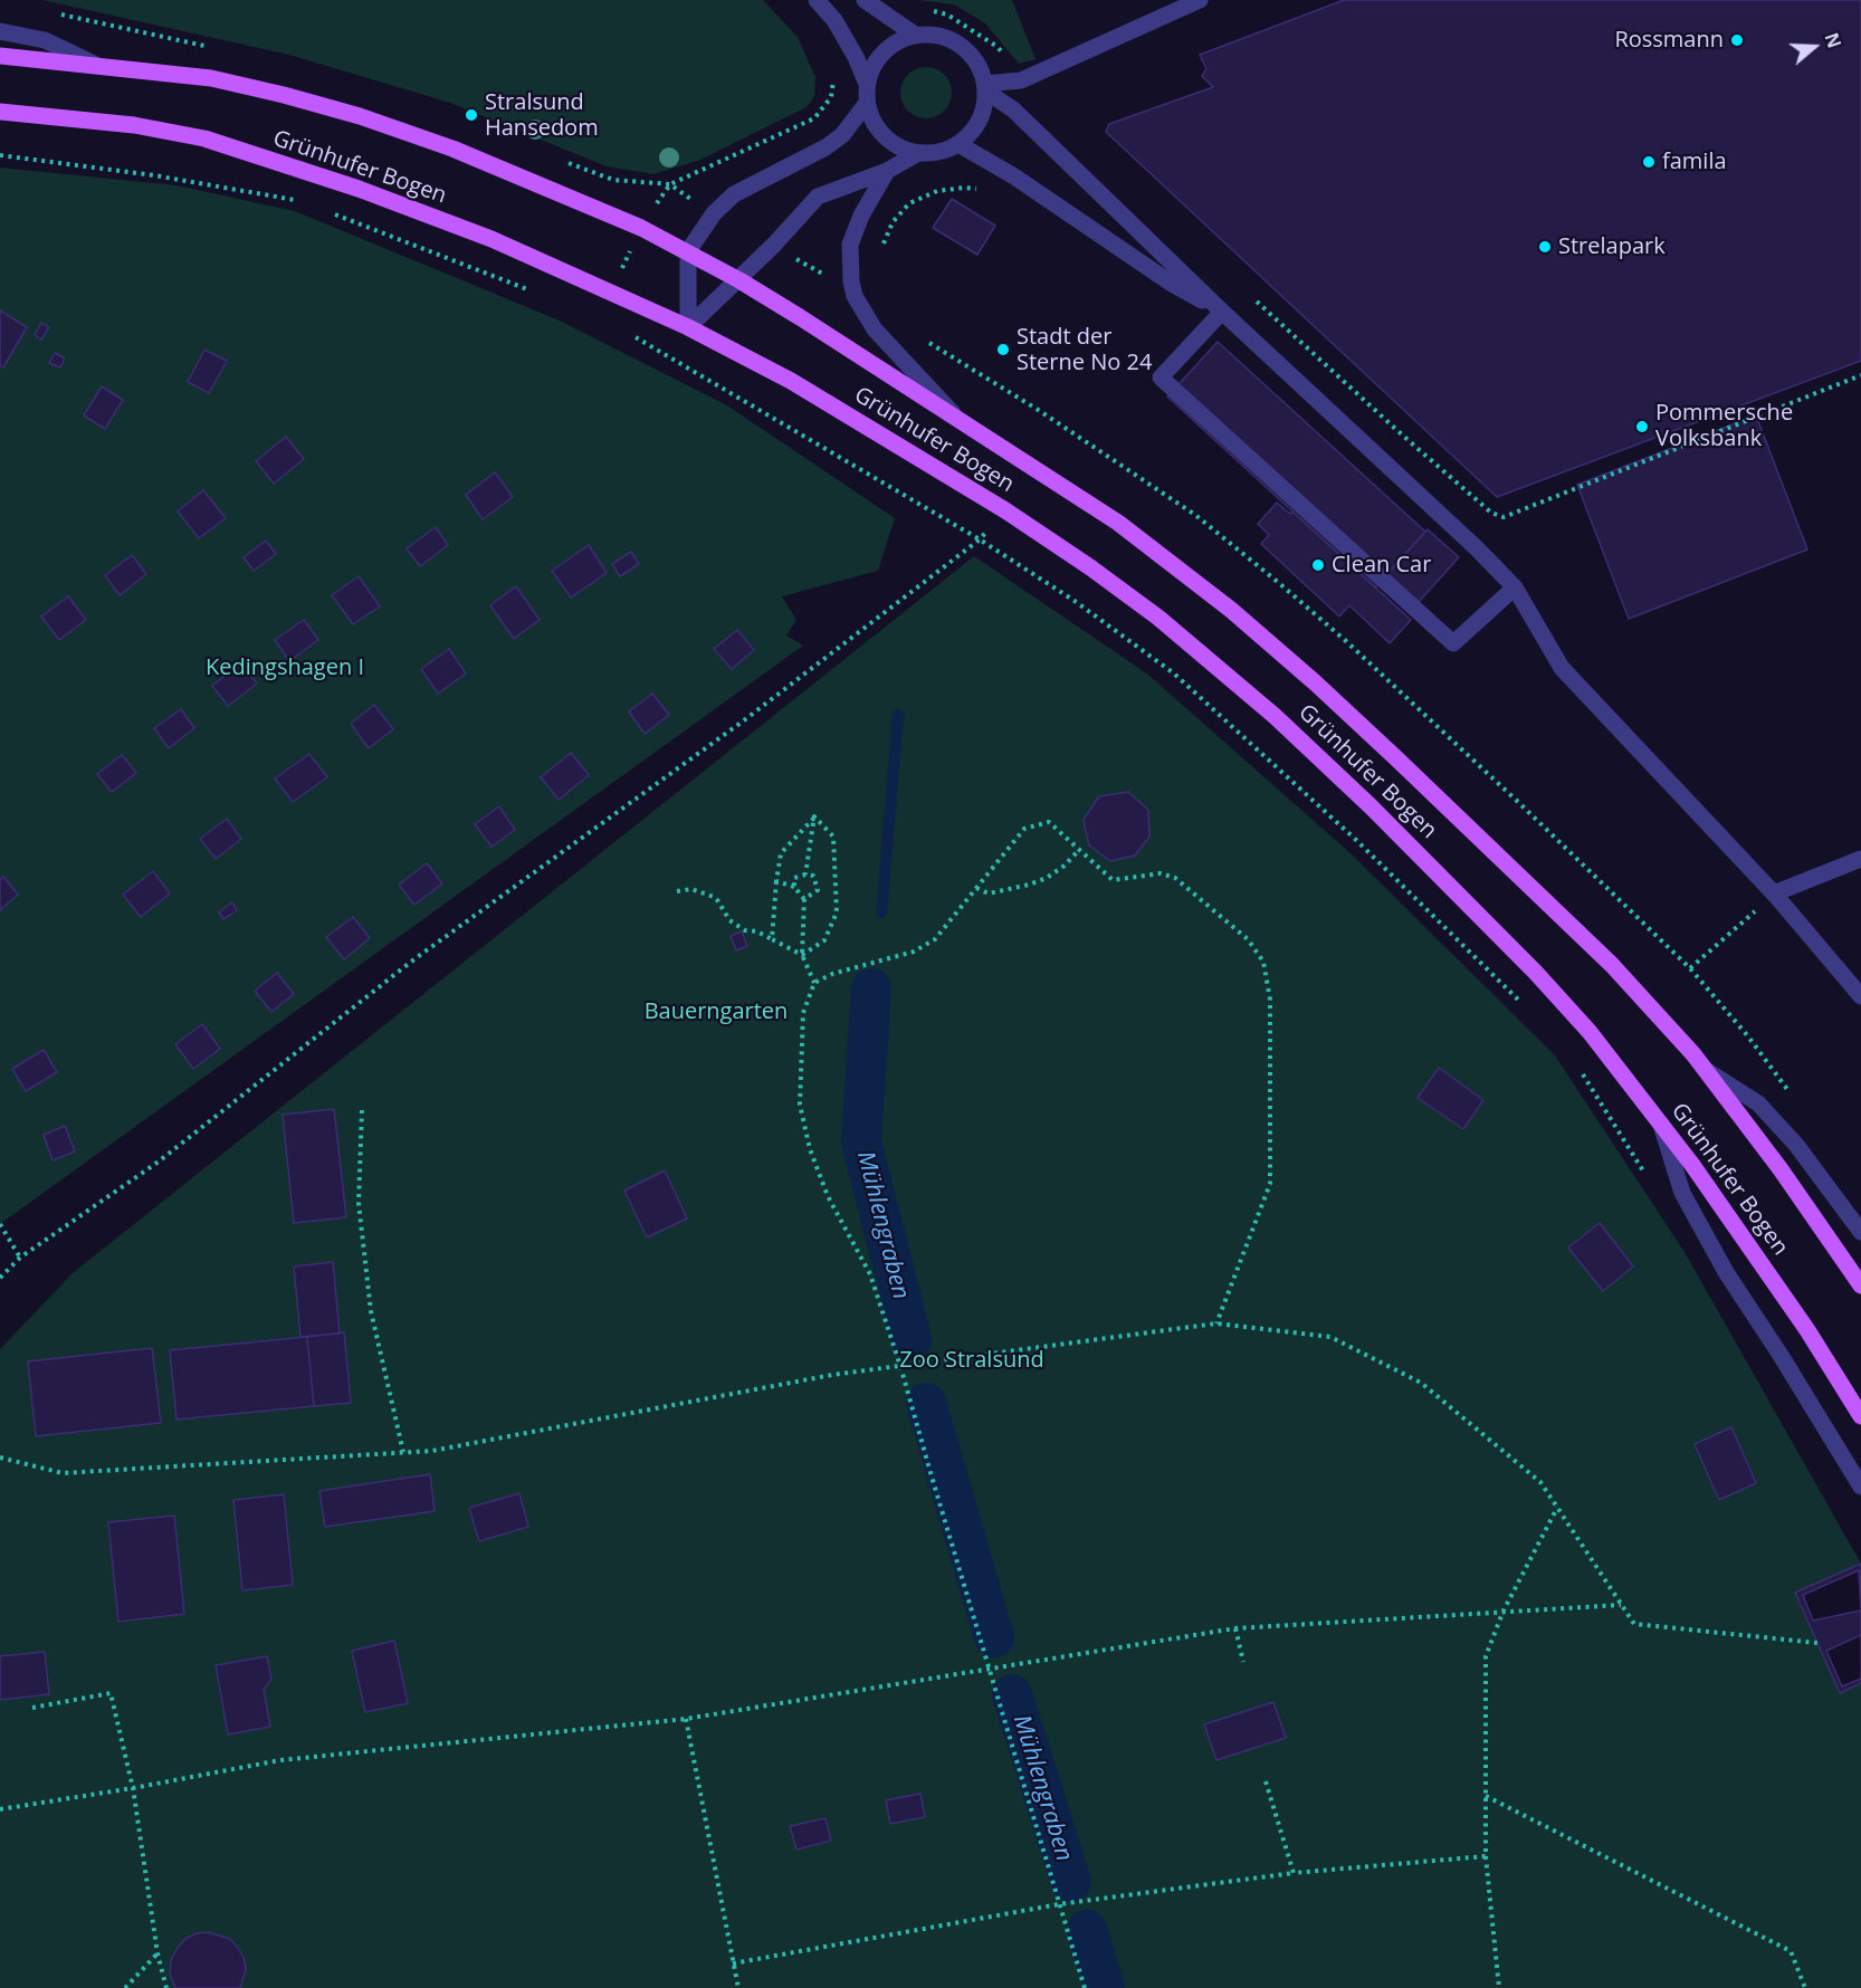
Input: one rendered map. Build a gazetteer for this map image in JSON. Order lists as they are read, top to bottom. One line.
{"streets":{"main road":["Grünhufer Bogen"]},"water":["Mühlengraben"],"parks":["Kedingshagen I","Bauerngarten","Zoo Stralsund"],"places":["Rossmann","Stralsund Hansedom","famila","Strelapark","Stadt der Sterne No 24","Pommersche Volksbank","Clean Car"],"north":"right"}
